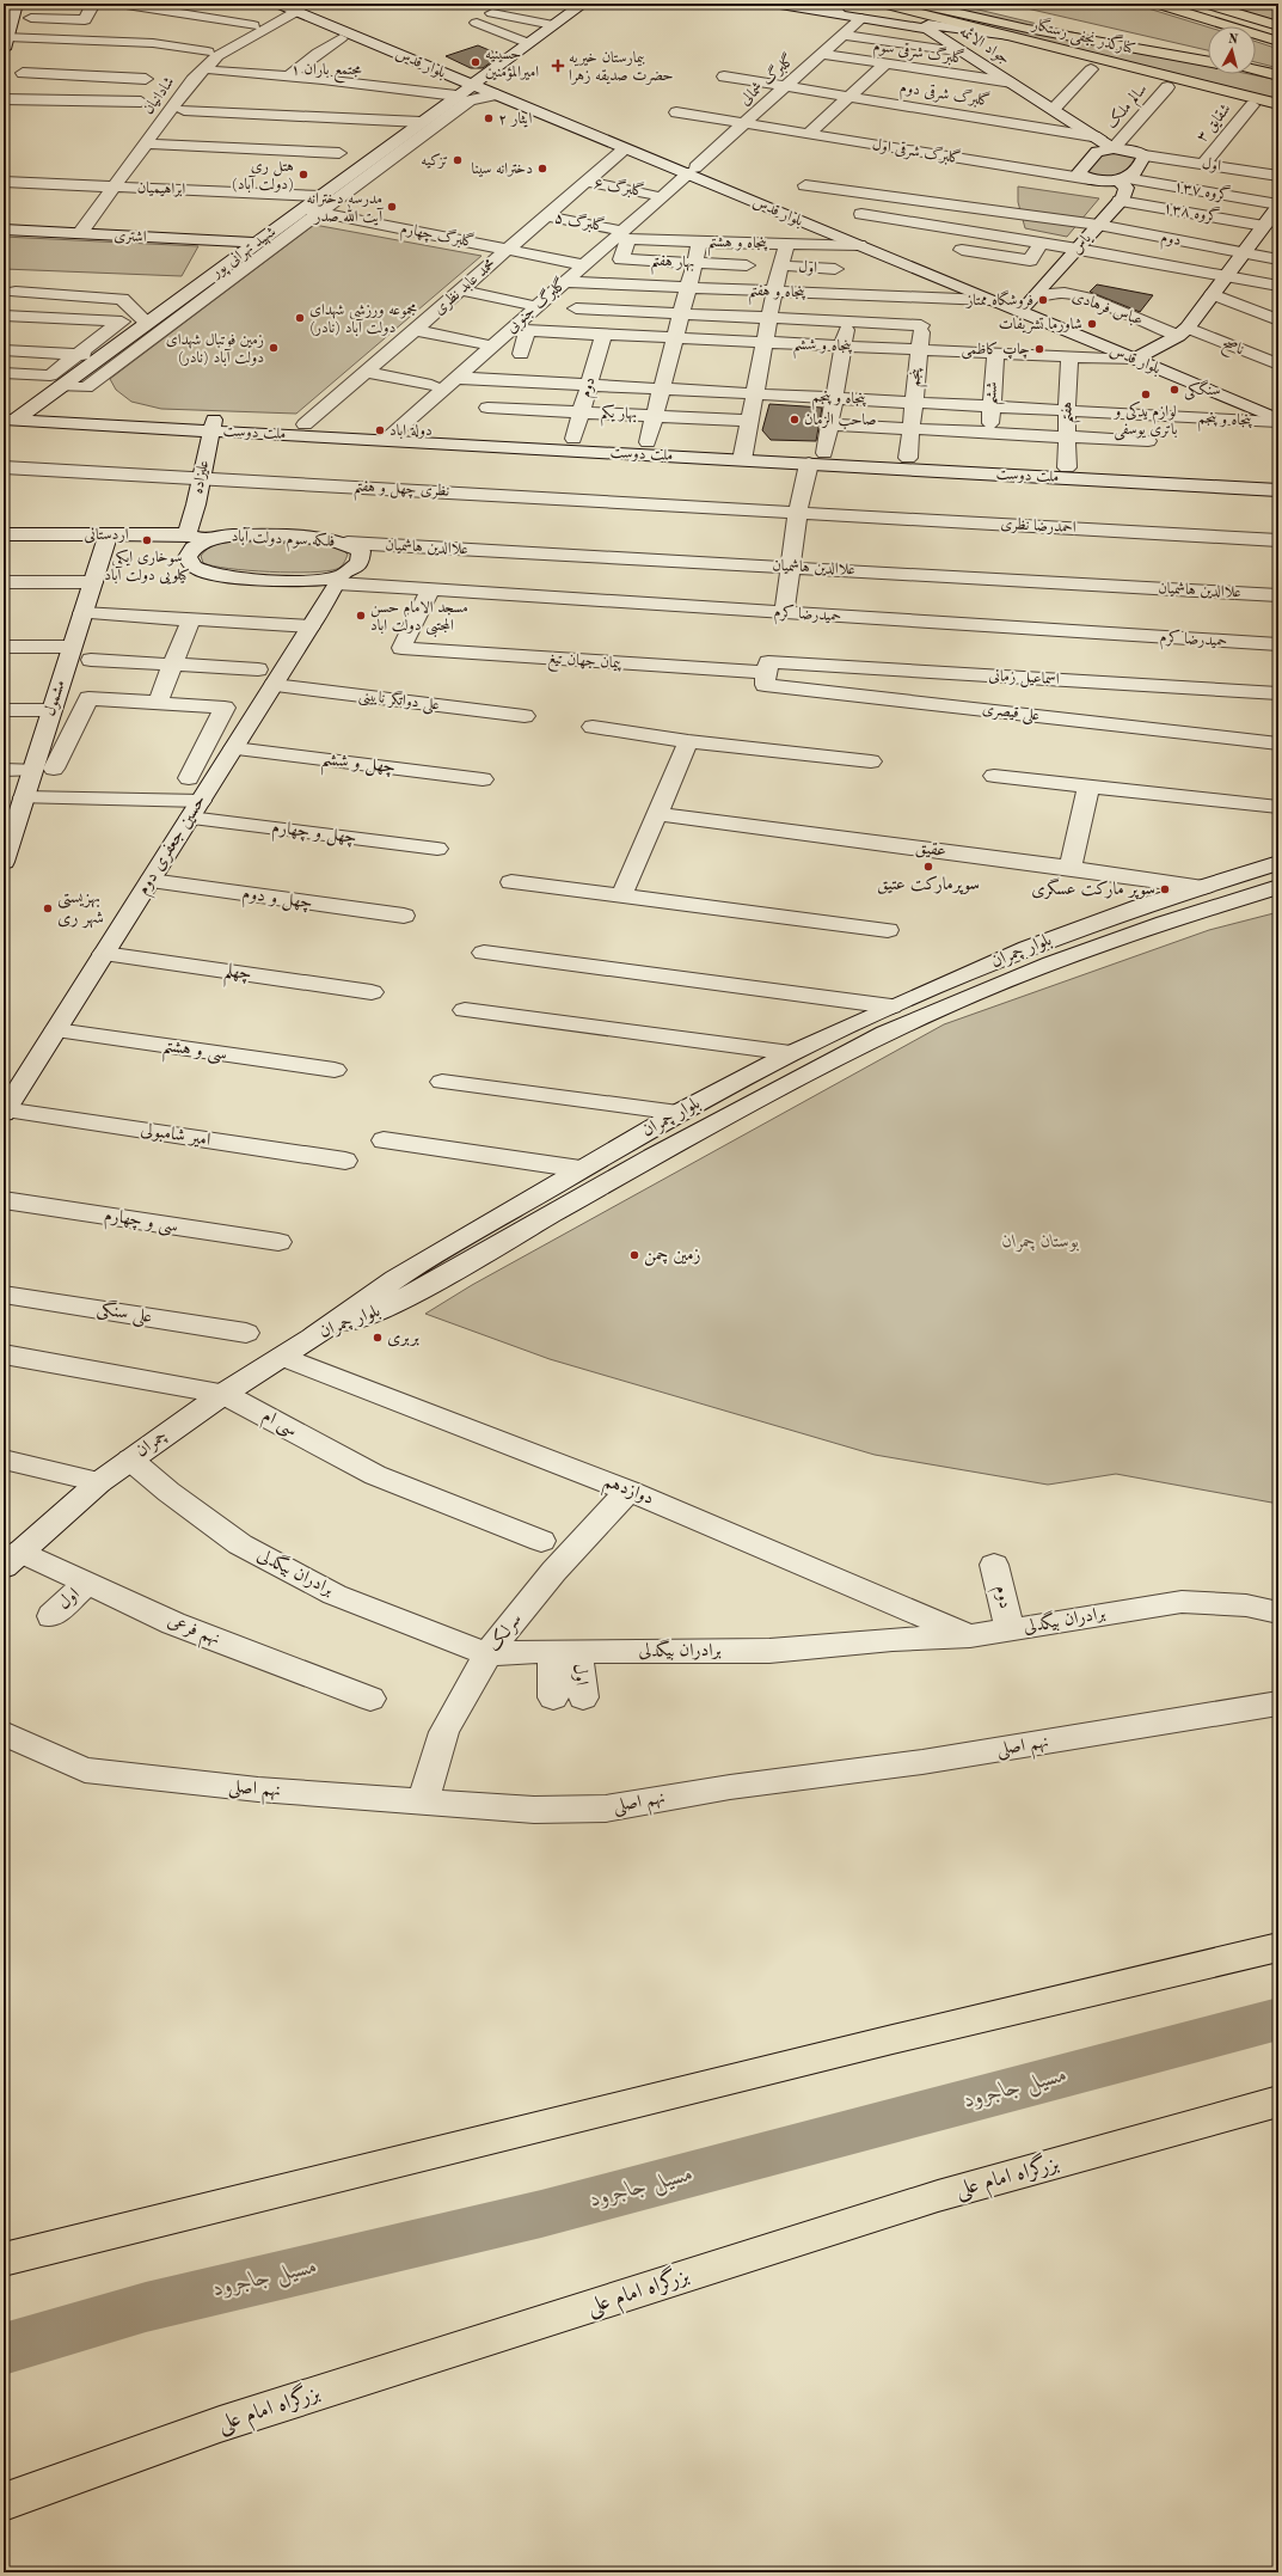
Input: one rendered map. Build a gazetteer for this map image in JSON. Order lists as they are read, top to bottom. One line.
{"streets":{"main road":["کنارگذر نجفی رستگار","بزرگراه امام علی"],"street":["جواد الائمه","گلبرگ شرقی سوم","بلوار قدس","گلبرگ شمالی","گلبرگ شرقی دوم","شادانیان","سالم ملک","شقایق ۳","گلبرگ شرقی اول","اول","گلبرگ ۶","ابراهیمیان","گروه ۱۳۷","گروه ۱۳۸","گلبرگ ۵","گلبرگ چهارم","اشتری","دوم","پنجاه و هشتم","یاس","شهید تهرانی پور","بهار هفتم","محمد عابد نظری","پنجاه و هفتم","گلبرگ جنوبی","عباس فرهادی","پنجاه و ششم","ناصح","پنجم","ششم","پنجاه و پنجم","هفتم","بهار یکم","ملت دوست","علیزاده","نظری چهل و هفتم","احمدرضا نظری","اردستانی","فلکه سوم دولت آباد","علاالدین هاشمیان","حمیدرضا کرم","پیمان جهان تیغ","اسماعیل زمانی","مشمول","علی دواتگر نایینی","علی قیصری","چهل و ششم","چهل و چهارم","حسین جعفری دوم","عقیق","چهل و دوم","بلوار چمران","چهلم","سی و هشتم","امیر شامبولی","سی و چهارم","علی سنگی","سی ام","چمران","دوازدهم","برادران بیگدلی","نهم فرعی","سرلک","نهم اصلی"]},"crossings":[["جواد الائمه","گلبرگ شرقی سوم"],["جواد الائمه","گلبرگ شمالی"],["جواد الائمه","گلبرگ شرقی دوم"],["جواد الائمه","سالم ملک"],["جواد الائمه","اول"],["گلبرگ شرقی سوم","گلبرگ شمالی"],["بلوار قدس","گلبرگ شمالی"],["بلوار قدس","شادانیان"],["بلوار قدس","پنجاه و هشتم"],["بلوار قدس","یاس"],["بلوار قدس","شهید تهرانی پور"],["بلوار قدس","محمد عابد نظری"],["بلوار قدس","پنجاه و هفتم"],["بلوار قدس","گلبرگ جنوبی"],["بلوار قدس","عباس فرهادی"],["بلوار قدس","پنجاه و ششم"],["بلوار قدس","پنجاه و پنجم"],["گلبرگ شمالی","گلبرگ شرقی دوم"],["گلبرگ شمالی","گلبرگ شرقی اول"],["گلبرگ شمالی","گلبرگ جنوبی"],["شادانیان","ابراهیمیان"],["شادانیان","اشتری"],["سالم ملک","اول"],["شقایق ۳","اول"],["گلبرگ شرقی اول","گروه ۱۳۷"],["اول","برادران بیگدلی"],["اول","نهم فرعی"],["گلبرگ ۶","محمد عابد نظری"],["ابراهیمیان","شهید تهرانی پور"],["گروه ۱۳۸","یاس"],["گلبرگ ۵","پنجاه و هشتم"],["گلبرگ ۵","بهار هفتم"],["گلبرگ ۵","محمد عابد نظری"],["گلبرگ ۵","گلبرگ جنوبی"],["گلبرگ چهارم","شهید تهرانی پور"],["گلبرگ چهارم","محمد عابد نظری"],["اشتری","شهید تهرانی پور"],["دوم","یاس"],["دوم","پنجاه و ششم"],["دوم","پنجاه و پنجم"],["دوم","بهار یکم"],["دوم","ملت دوست"],["دوم","برادران بیگدلی"],["پنجاه و هشتم","بهار هفتم"],["پنجاه و هشتم","گلبرگ جنوبی"],["یاس","عباس فرهادی"],["شهید تهرانی پور","ملت دوست"],["بهار هفتم","گلبرگ جنوبی"],["محمد عابد نظری","ملت دوست"],["پنجاه و هفتم","گلبرگ جنوبی"],["پنجاه و هفتم","پنجم"],["گلبرگ جنوبی","پنجاه و ششم"],["گلبرگ جنوبی","پنجاه و پنجم"],["گلبرگ جنوبی","ملت دوست"],["عباس فرهادی","ناصح"],["پنجاه و ششم","پنجم"],["پنجاه و ششم","ششم"],["پنجاه و ششم","هفتم"],["پنجم","پنجاه و پنجم"],["پنجم","ملت دوست"],["ششم","پنجاه و پنجم"],["پنجاه و پنجم","هفتم"],["هفتم","ملت دوست"],["ملت دوست","علیزاده"],["علیزاده","نظری چهل و هفتم"],["علیزاده","اردستانی"],["نظری چهل و هفتم","احمدرضا نظری"],["اردستانی","فلکه سوم دولت آباد"],["اردستانی","مشمول"],["فلکه سوم دولت آباد","علاالدین هاشمیان"],["فلکه سوم دولت آباد","حمیدرضا کرم"],["فلکه سوم دولت آباد","حسین جعفری دوم"],["حمیدرضا کرم","پیمان جهان تیغ"],["حمیدرضا کرم","حسین جعفری دوم"],["پیمان جهان تیغ","اسماعیل زمانی"],["پیمان جهان تیغ","علی قیصری"],["اسماعیل زمانی","علی قیصری"],["مشمول","چهل و چهارم"],["علی دواتگر نایینی","حسین جعفری دوم"],["چهل و ششم","حسین جعفری دوم"],["چهل و چهارم","حسین جعفری دوم"],["حسین جعفری دوم","چهل و دوم"],["حسین جعفری دوم","چهلم"],["حسین جعفری دوم","سی و هشتم"],["حسین جعفری دوم","امیر شامبولی"],["عقیق","بلوار چمران"],["بلوار چمران","چمران"],["سی ام","چمران"],["چمران","دوازدهم"],["چمران","برادران بیگدلی"],["چمران","نهم فرعی"],["دوازدهم","برادران بیگدلی"],["دوازدهم","سرلک"],["برادران بیگدلی","سرلک"],["سرلک","نهم اصلی"]],"districts":["مجتمع باران ١"],"water":["مسیل جاجرود"],"parks":["بوستان چمران"],"places":{"other":["حسینیه امیرالمؤمنین","ایثار ۲","تزکیه","دخترانه سینا","هتل ری (دولت آباد)","مدرسه دخترانه آیت الله صدر","فروشگاه ممتاز","مجموعه ورزشی شهدای دولت آباد (نادر)","شاورما تشریفات","زمین فوتبال شهدای دولت آباد (نادر)","چاپ كاظمى","سنگکی","لوازم یدکی و باتری یوسفی","صاحب الزمان","دولة اباد","سوخاری ایکی کیلویی دولت آباد","مسجد الامام حسن المجتبى دولت اباد","سوپرمارکت عتیق","سوپر مارکت عسگری","بهزیستی شهر ری","زمین چمن","بربری"],"health":["بیمارستان خیریه حضرت صدیقه زهرا"]},"north":"top"}
